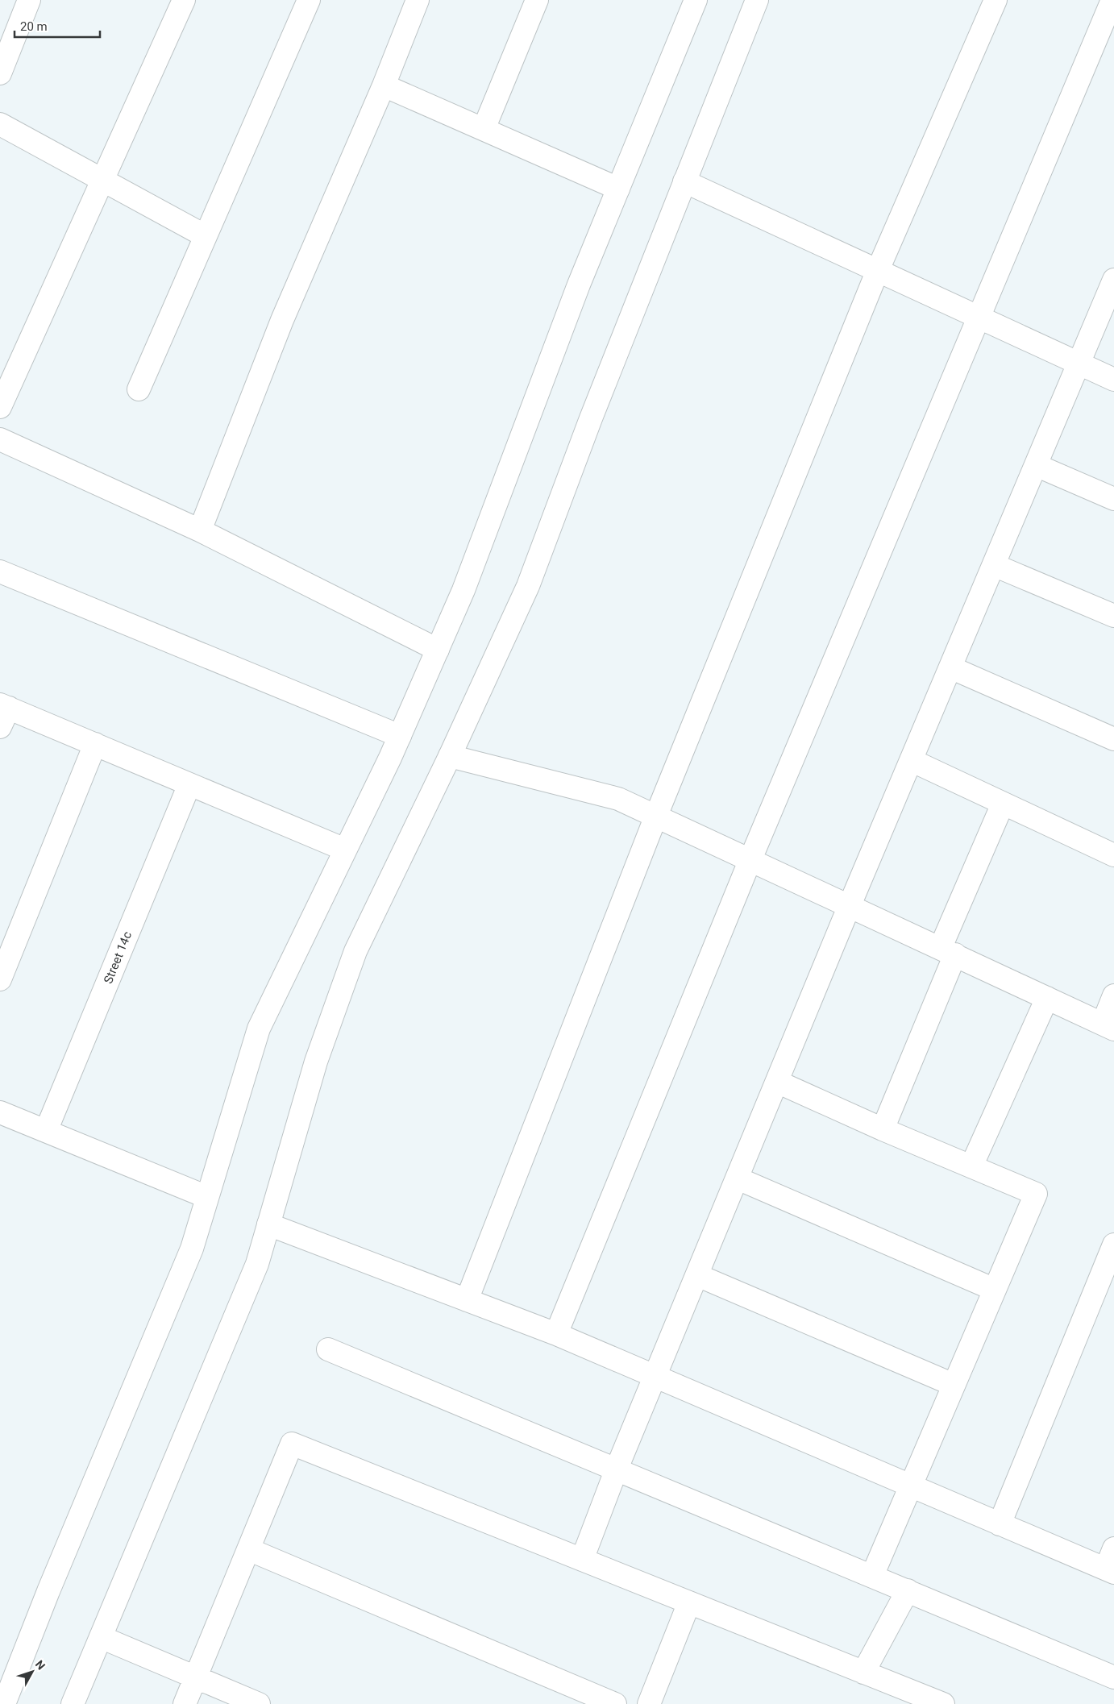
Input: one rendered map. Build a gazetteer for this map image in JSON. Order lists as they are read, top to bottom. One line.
{"streets":{"street":["Street 14c"]},"scale_bar":"20 m","north":"top right"}
